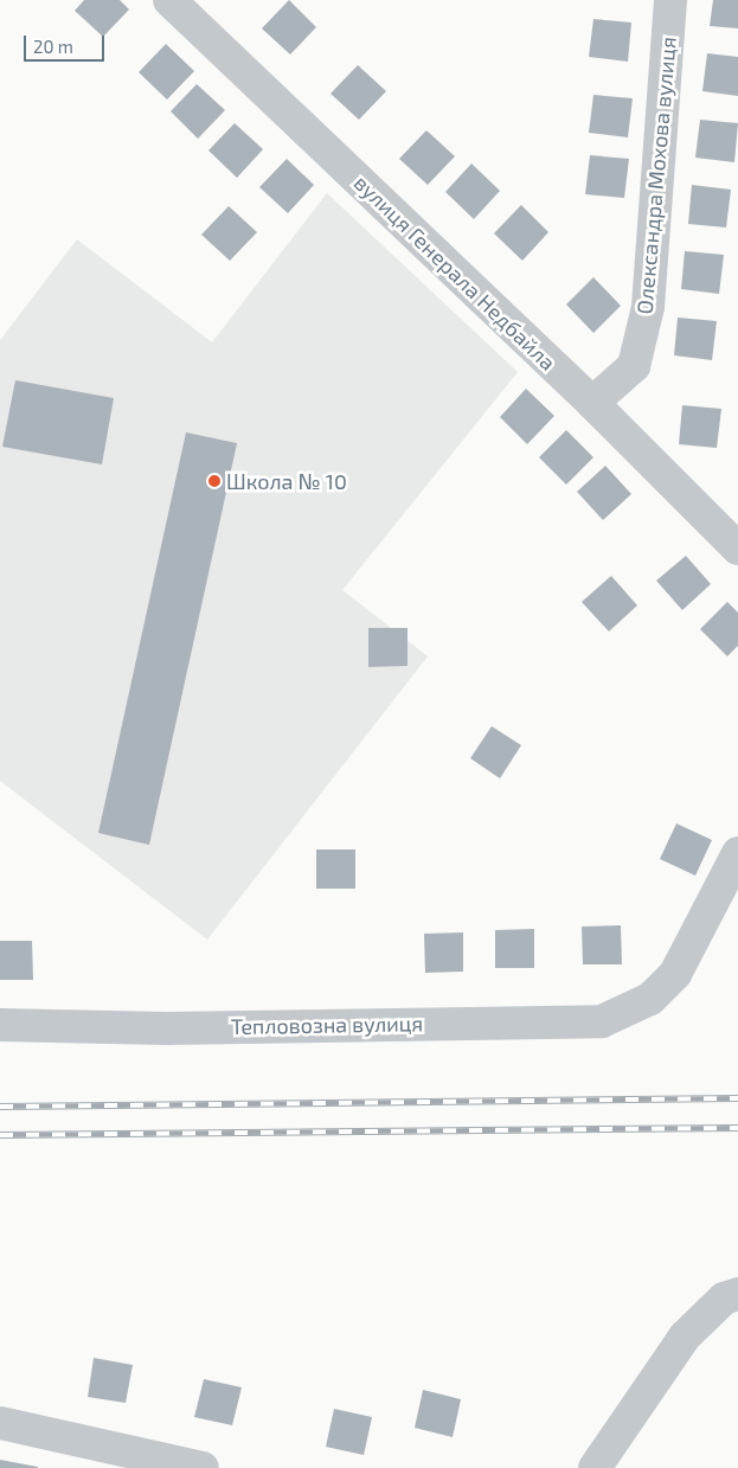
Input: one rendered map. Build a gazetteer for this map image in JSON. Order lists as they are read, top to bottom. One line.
{"streets":{"street":["Олександра Мохова вулиця","вулиця Генерала Недбайла","Тепловозна вулиця"]},"crossings":[["Олександра Мохова вулиця","вулиця Генерала Недбайла"]],"places":["Школа № 10"],"scale_bar":"20 m"}
